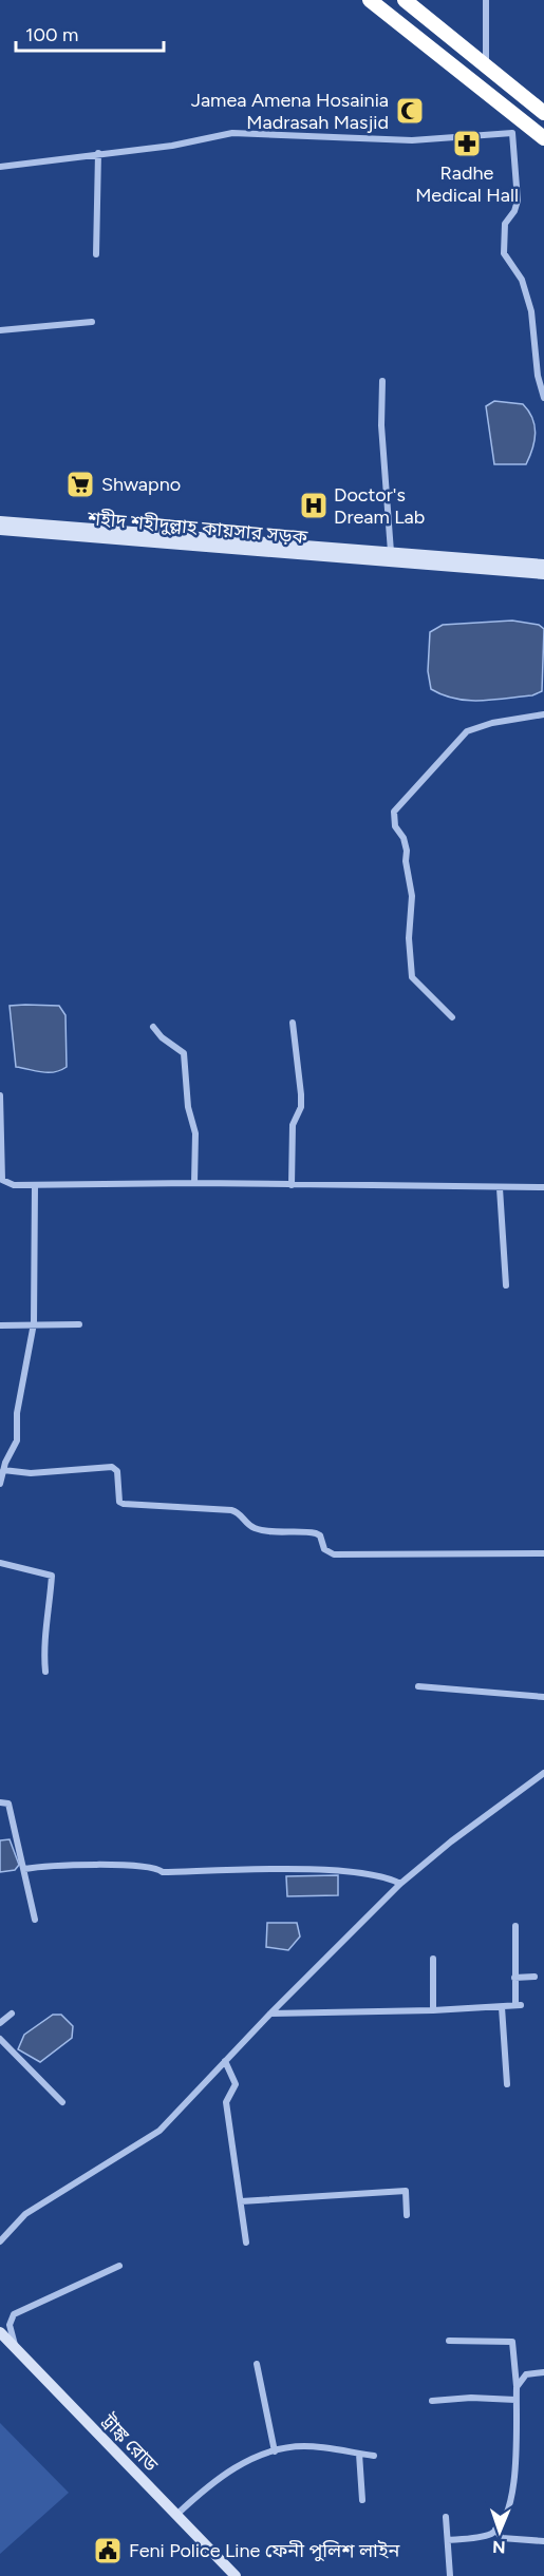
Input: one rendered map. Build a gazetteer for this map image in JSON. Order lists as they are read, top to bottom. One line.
{"streets":{"main road":["শহীদ শহীদুল্লাহ কায়সার সড়ক","ট্রাঙ্ক রোড"]},"places":{"mosque":["Jamea Amena Hosainia Madrasah Masjid"],"pharmacy":["Radhe Medical Hall"],"supermarket":["Shwapno"],"hospital":["Doctor's Dream Lab"],"public building":["Feni Police Line ফেনী পুলিশ লাইন"]},"scale_bar":"100 m","north":"bottom"}
